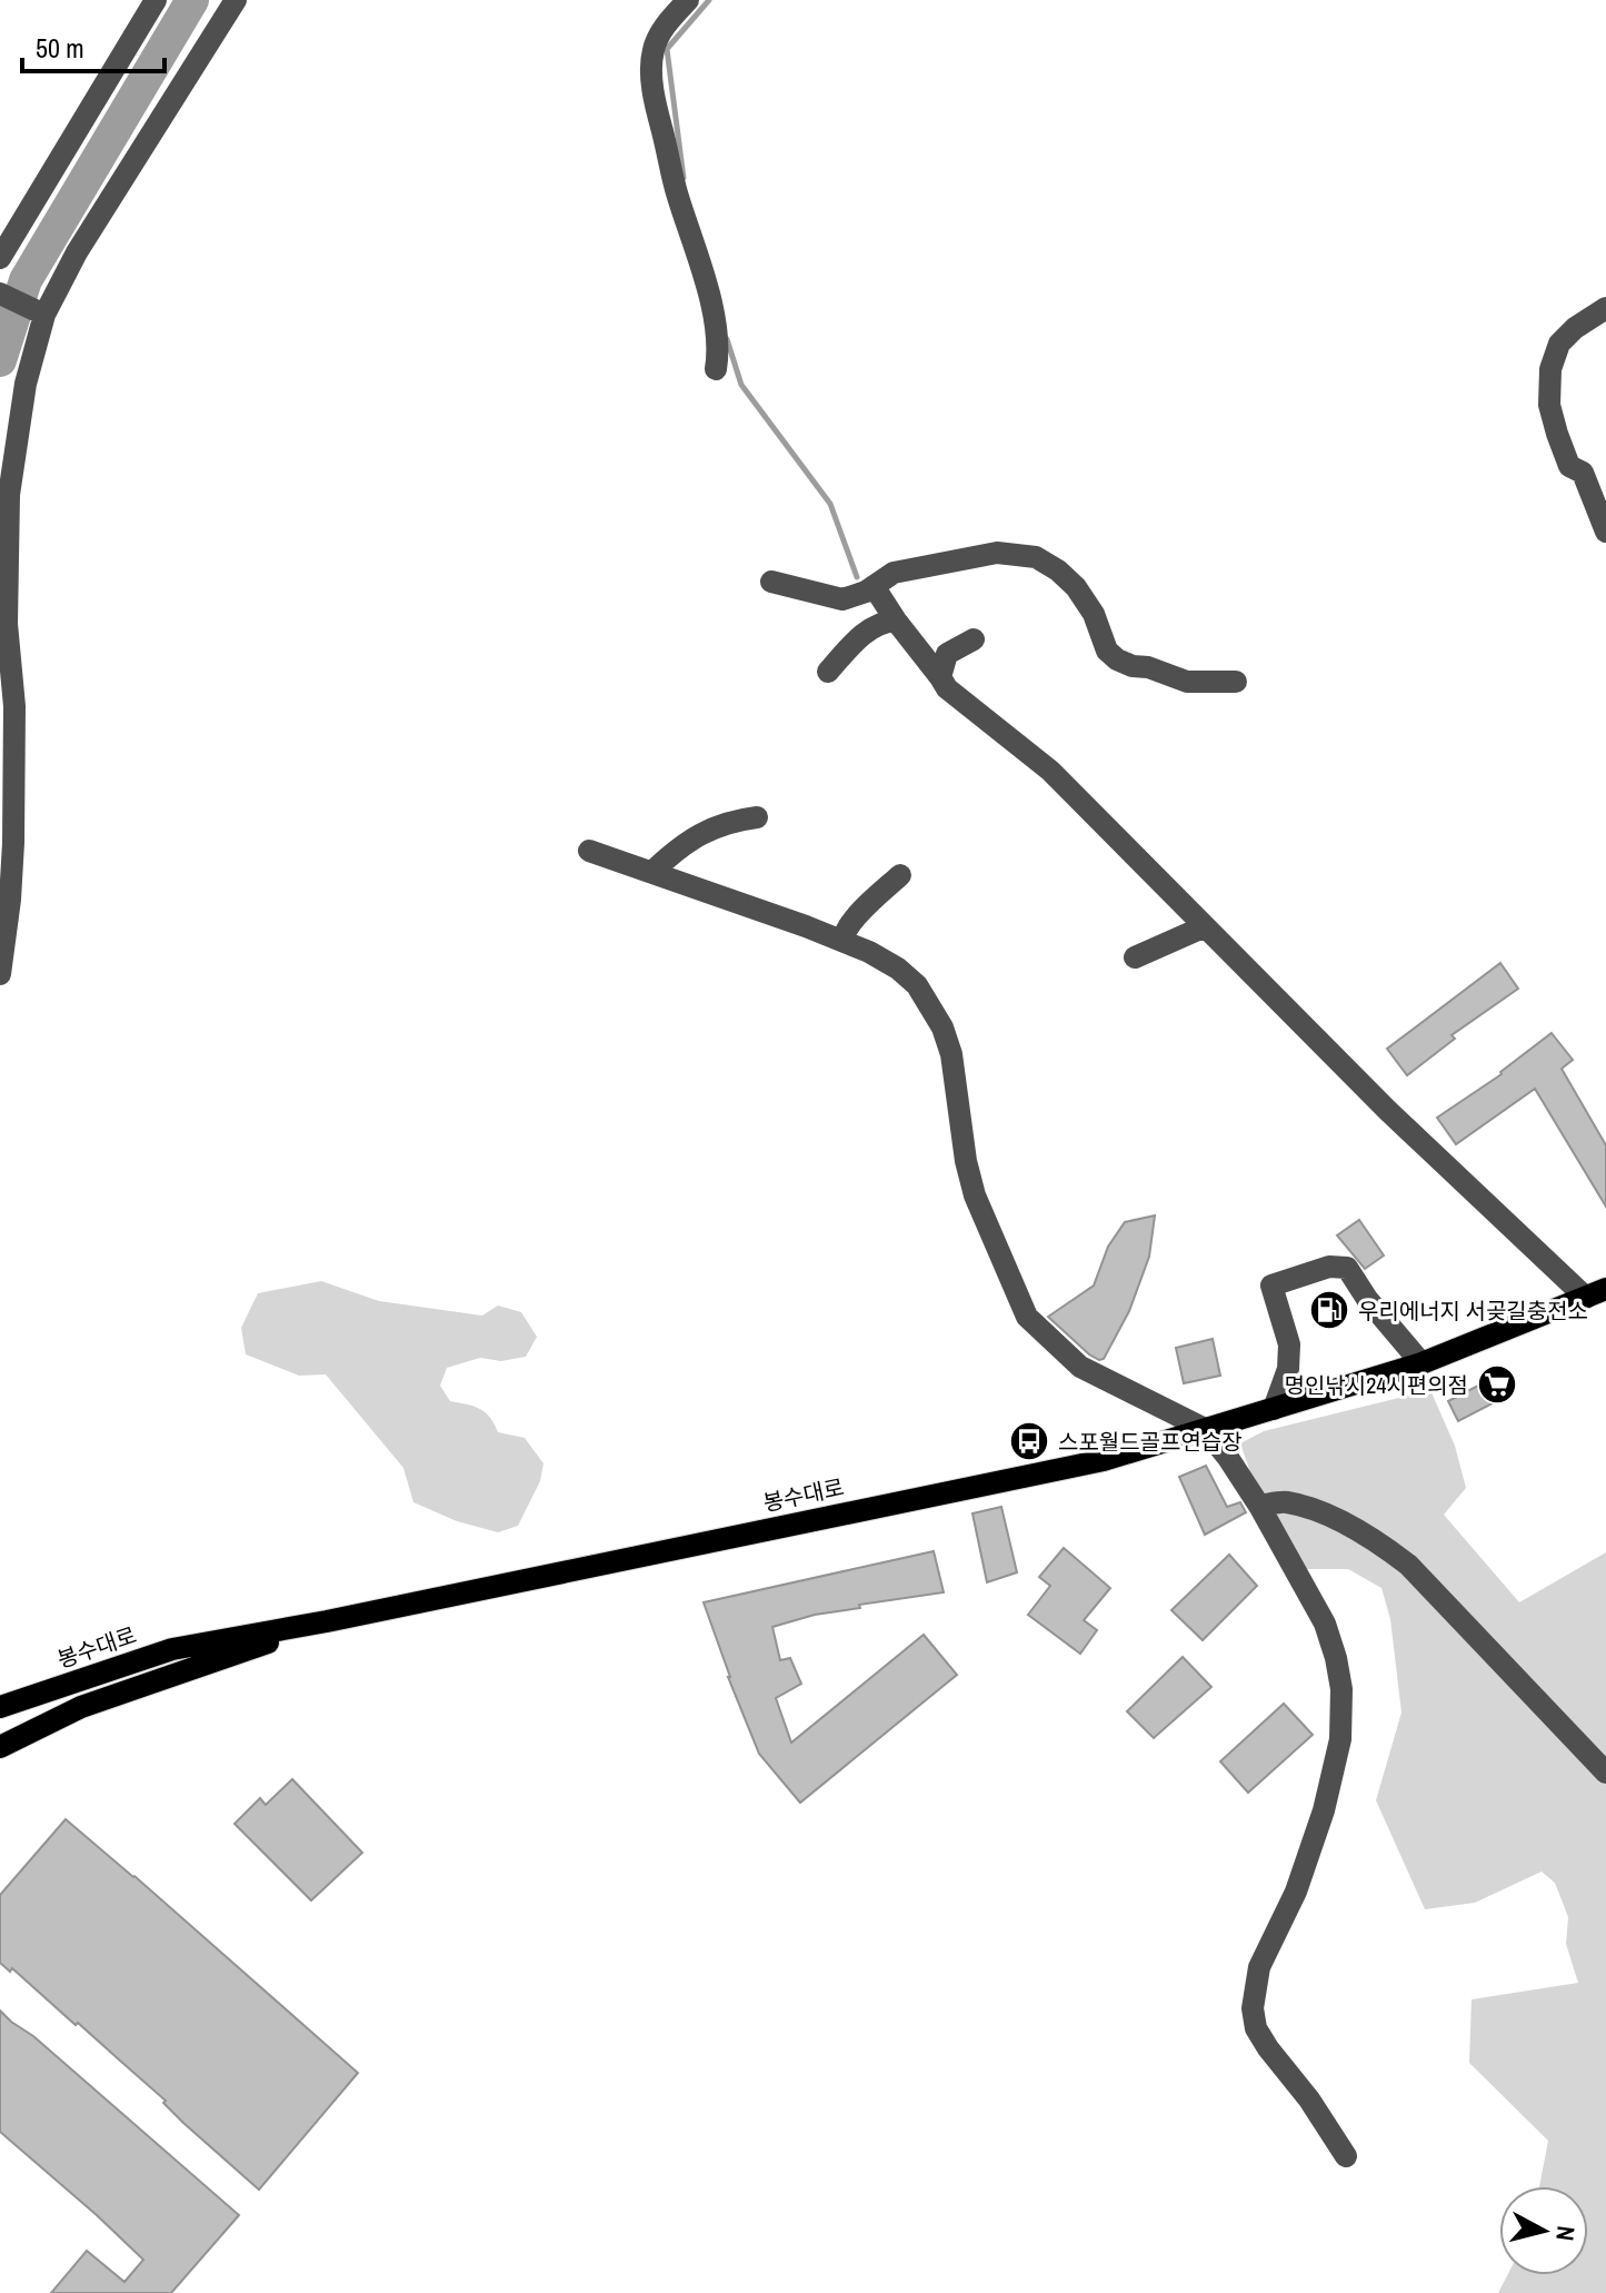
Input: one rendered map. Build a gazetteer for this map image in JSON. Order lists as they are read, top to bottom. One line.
{"streets":{"main road":["봉수대로"]},"places":{"fuel station":["우리에너지 서곶길충전소"],"supermarket":["명인낚시24시편의점"],"bus stop":["스포월드골프연습장"]},"scale_bar":"50 m","north":"right"}
